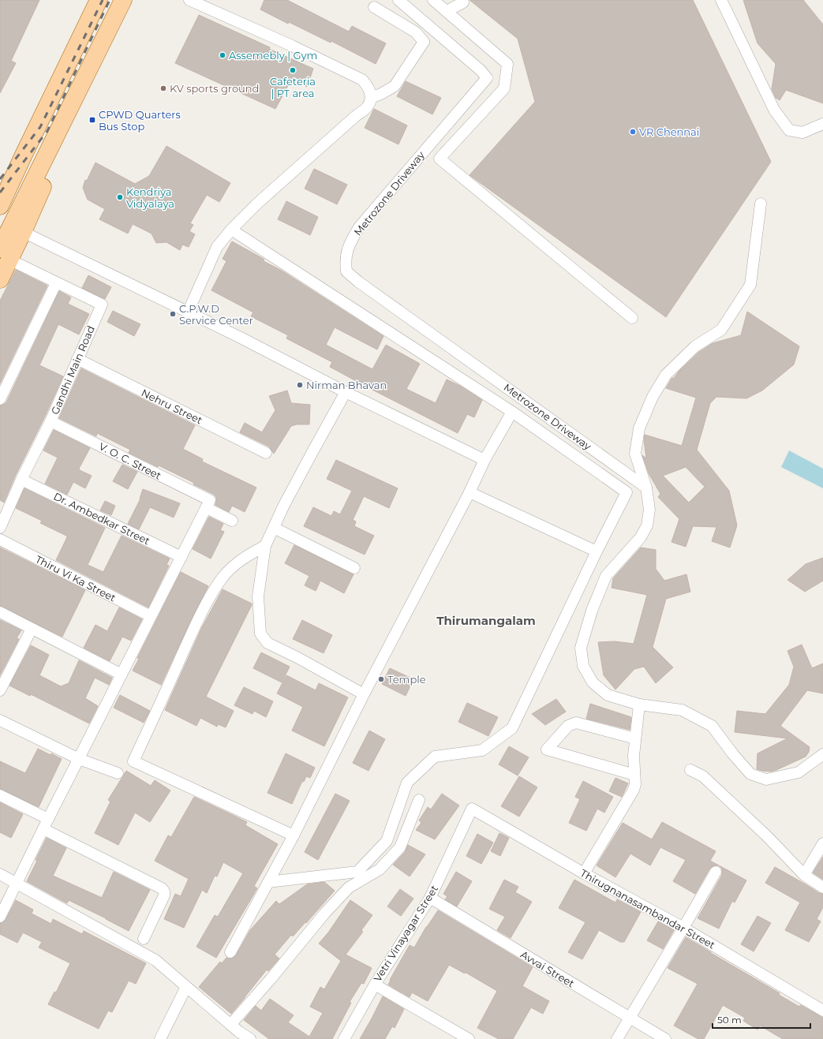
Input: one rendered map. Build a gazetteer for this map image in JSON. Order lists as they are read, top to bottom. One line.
{"streets":{"street":["Metrozone Driveway","Gandhi Main Road","Nehru Street","V. O. C. Street","Dr. Ambedkar Street","Thiru Vi Ka Street","Thirugnanasambandar Street","Vetri Vinayagar Street","Avvai Street"]},"crossings":[["Gandhi Main Road","Nehru Street"],["Gandhi Main Road","V. O. C. Street"],["Gandhi Main Road","Dr. Ambedkar Street"],["Thirugnanasambandar Street","Vetri Vinayagar Street"],["Vetri Vinayagar Street","Avvai Street"]],"districts":["Thirumangalam"],"places":{"other":["Assemebly | Gym","Cafeteria | PT area","KV sports ground","VR Chennai","Kendriya Vidyalaya","C.P.W.D Service Center","Nirman Bhavan","Temple"],"transit":["CPWD Quarters Bus Stop"]},"scale_bar":"50 m"}
